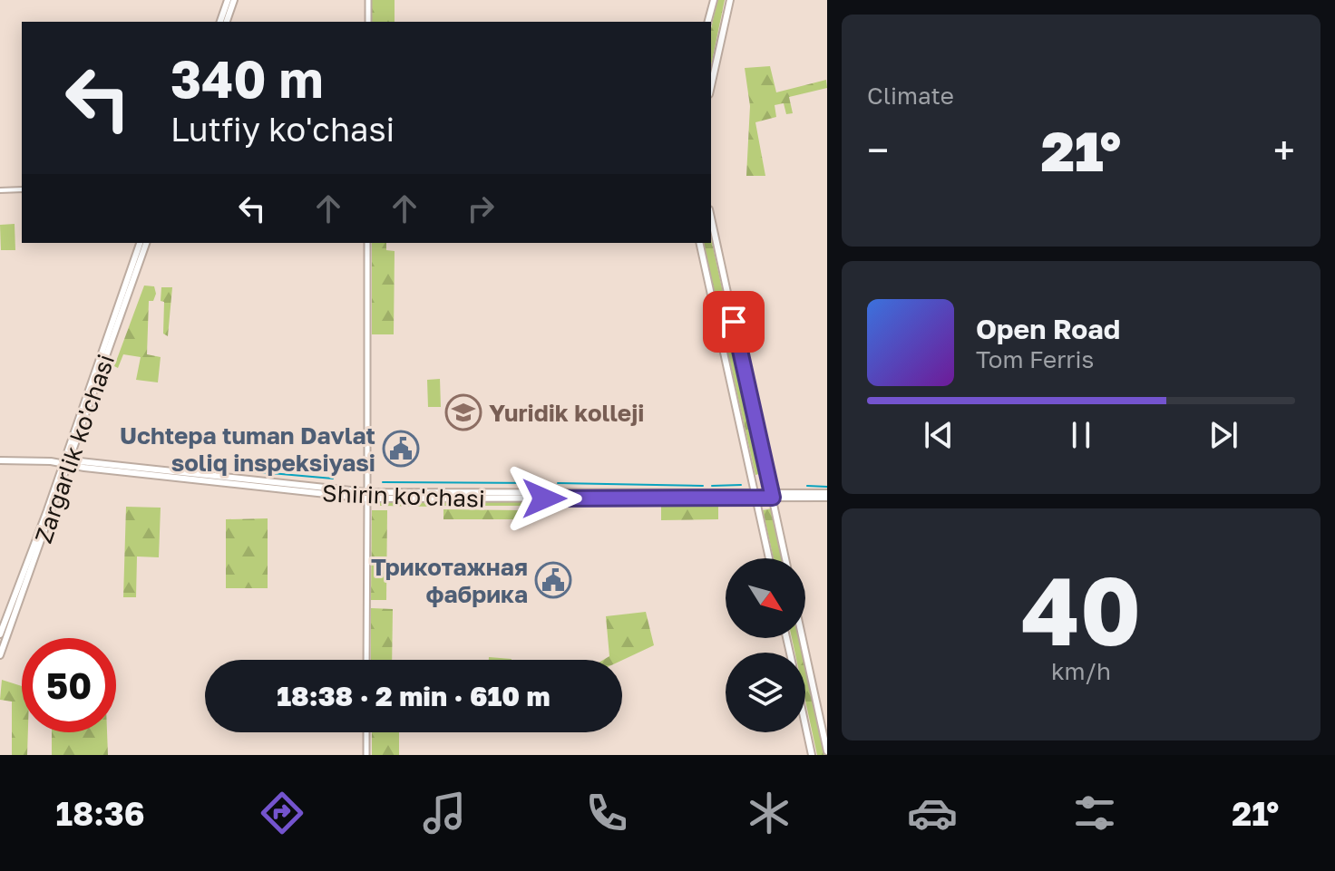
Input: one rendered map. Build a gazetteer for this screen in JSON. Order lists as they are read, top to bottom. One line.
{"streets":{"main road":["Zargarlik ko'chasi","Shirin ko'chasi"]},"crossings":[["Zargarlik ko'chasi","Shirin ko'chasi"]],"places":{"school or university":["Yuridik kolleji"],"public building":["Uchtepa tuman Davlat soliq inspeksiyasi","Трикотажная фабрика"]},"north":"bottom right","page":{"tile":["Climate",["40","km/h"]],"turn":["340 m","Lutfiy ko'chasi"],"heat":["−","21°","+"],"song":["Open Road","Tom Ferris"],"limit":"50","trip":"18:38 · 2 min · 610 m","tabs":["18:36","21°"]}}
